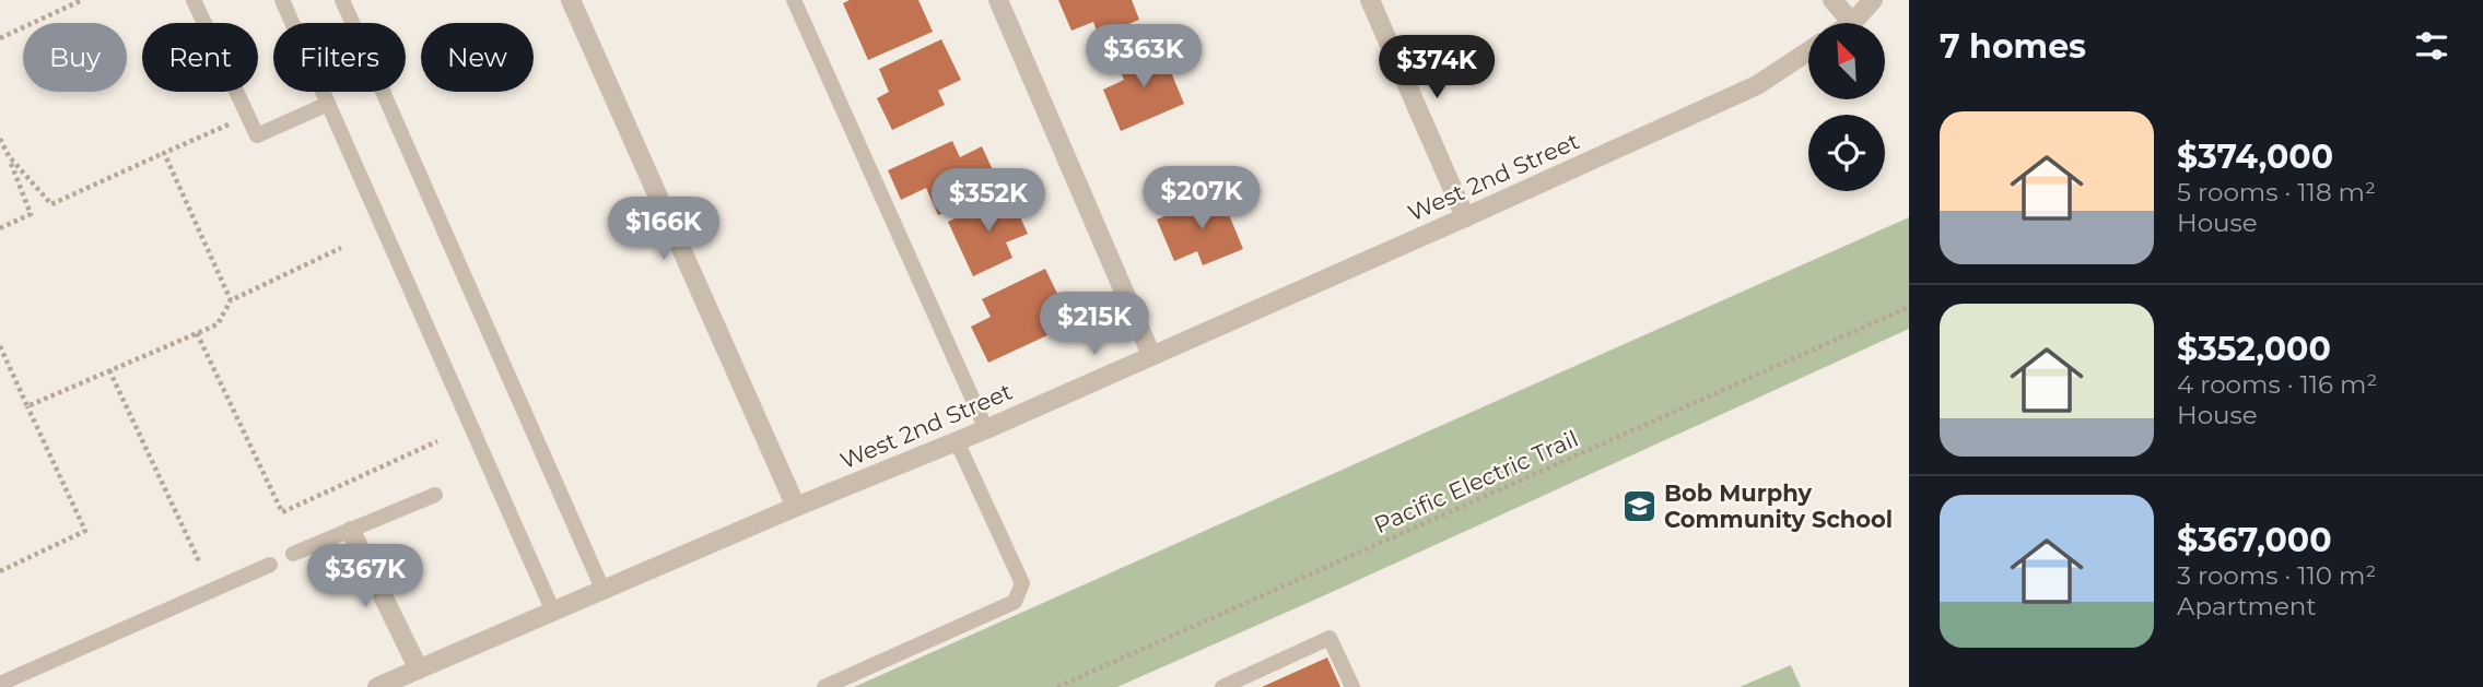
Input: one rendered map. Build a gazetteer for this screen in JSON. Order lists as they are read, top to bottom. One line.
{"streets":{"street":["West 2nd Street"],"path":["Pacific Electric Trail"]},"places":{"school or university":["Bob Murphy Community School"]},"north":"top left","page":{"heading":"7 homes","chip":["Buy","Rent","Filters","New"],"price":["$363K","$374K","$207K","$352K","$166K","$215K","$367K"],"list":[{"name":"$374,000","note":"5 rooms · 118 m² · House"},{"name":"$352,000","note":"4 rooms · 116 m² · House"},{"name":"$367,000","note":"3 rooms · 110 m² · Apartment"}]}}
